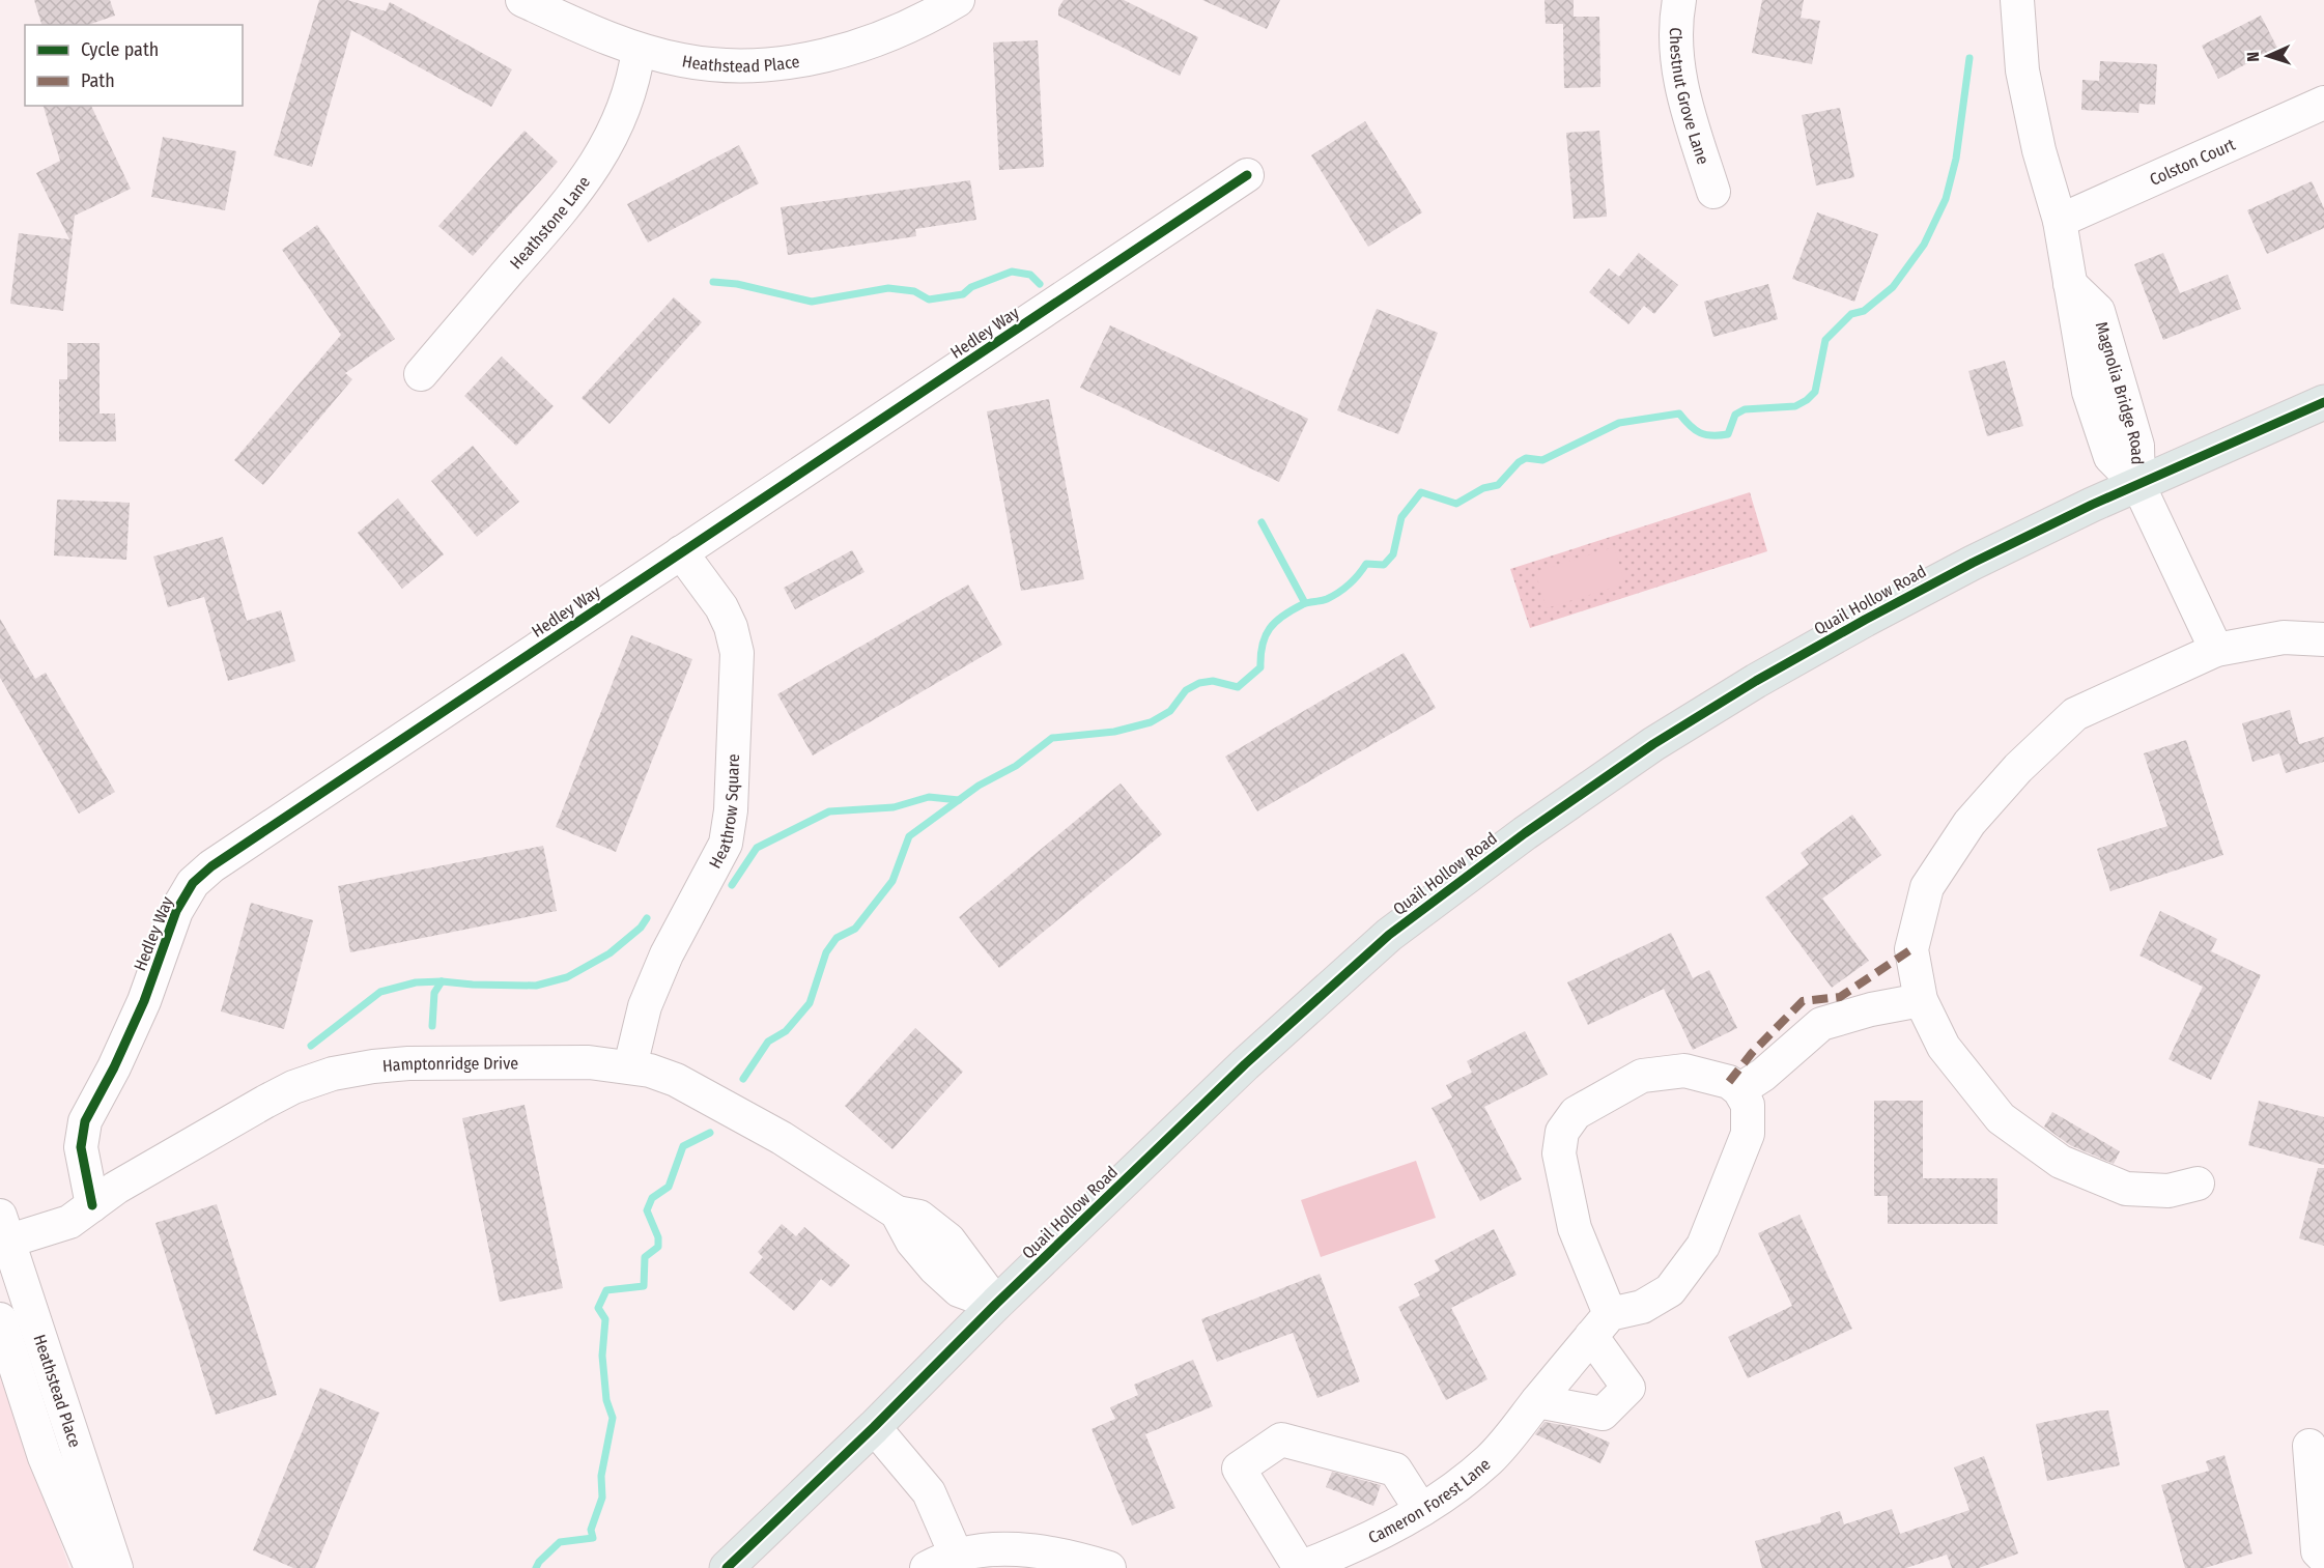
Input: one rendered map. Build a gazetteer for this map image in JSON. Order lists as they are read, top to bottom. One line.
{"streets":{"main road":["Quail Hollow Road"],"street":["Heathstead Place","Chestnut Grove Lane","Colston Court","Heathstone Lane","Hedley Way","Magnolia Bridge Road","Heathrow Square","Hamptonridge Drive","Cameron Forest Lane"]},"crossings":[["Heathstead Place","Heathstone Lane"],["Heathstead Place","Hamptonridge Drive"],["Colston Court","Magnolia Bridge Road"],["Hedley Way","Heathrow Square"],["Hedley Way","Hamptonridge Drive"],["Magnolia Bridge Road","Quail Hollow Road"],["Quail Hollow Road","Hamptonridge Drive"],["Heathrow Square","Hamptonridge Drive"]],"legend":["Cycle path","Path"],"north":"left"}
